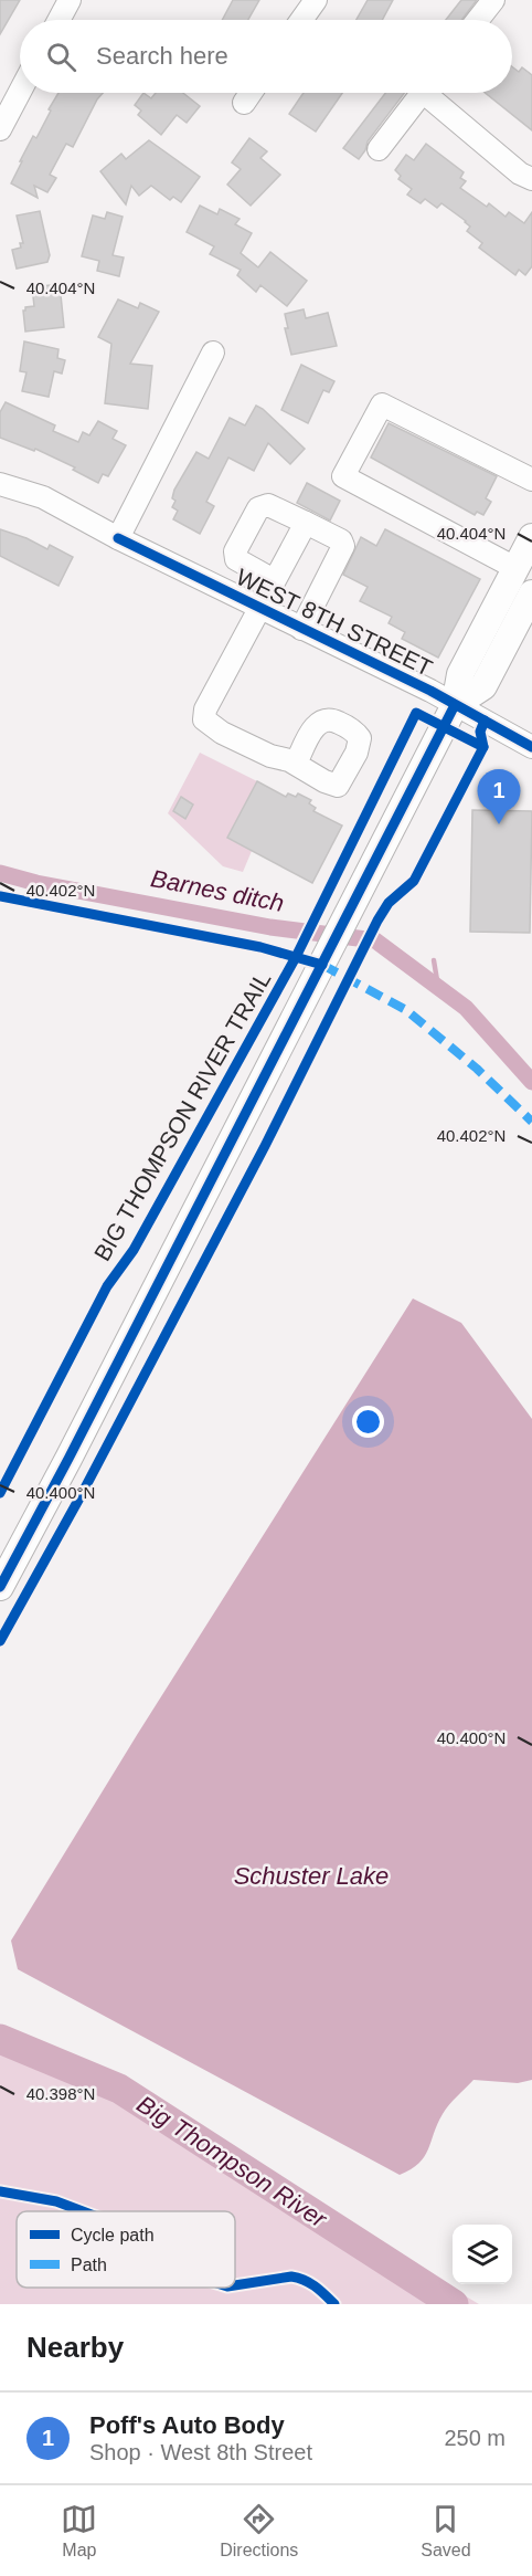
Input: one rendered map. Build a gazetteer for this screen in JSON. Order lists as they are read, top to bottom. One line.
{"streets":{"street":["WEST 8TH STREET"],"cycle path":["BIG THOMPSON RIVER TRAIL"]},"water":["Barnes ditch","Schuster Lake","Big Thompson River"],"legend":["Cycle path","Path"],"page":{"search":"Search here","pins":"1","heading":"Nearby","list":[{"mark":"1","name":"Poff's Auto Body","note":"Shop · West 8th Street","value":"250 m"}],"nav":["Map","Directions","Saved"]},"coordinates":["40.404°N","40.402°N","40.400°N","40.398°N"]}
